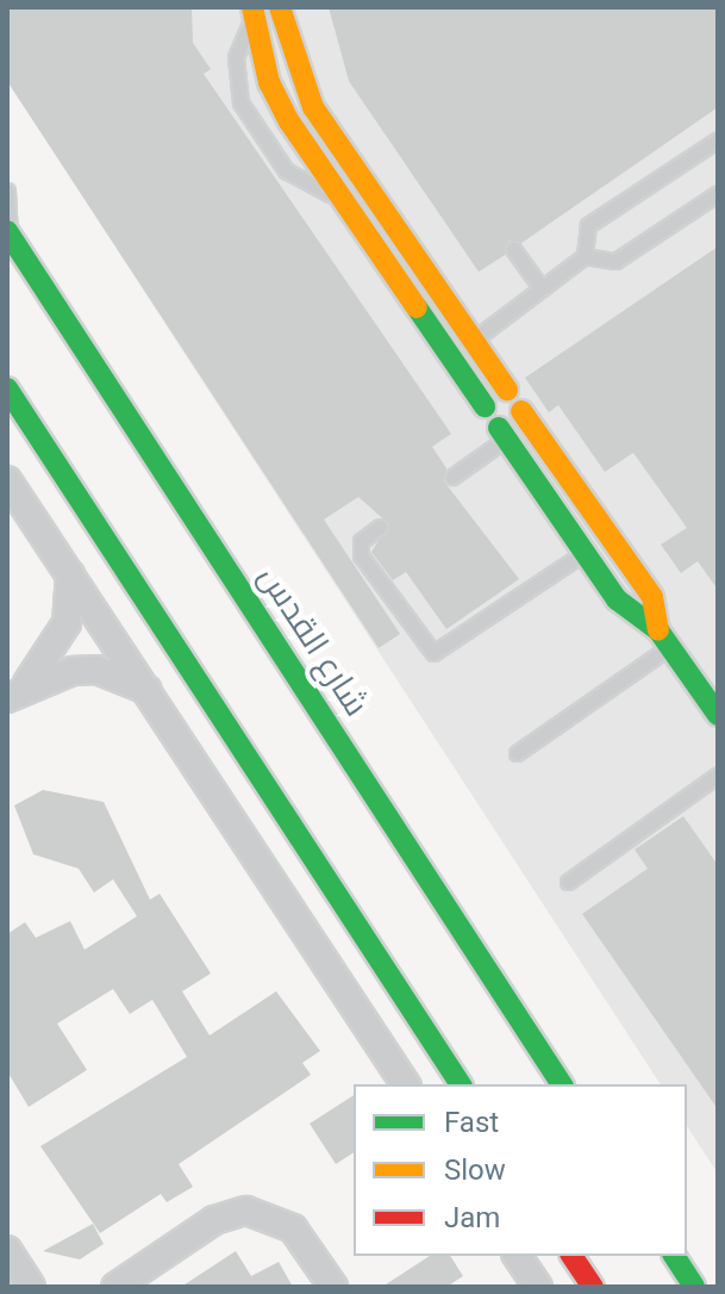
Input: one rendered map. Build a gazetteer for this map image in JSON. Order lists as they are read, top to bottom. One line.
{"streets":{"main road":["شارع القدس"]},"legend":["Fast","Slow","Jam"]}
